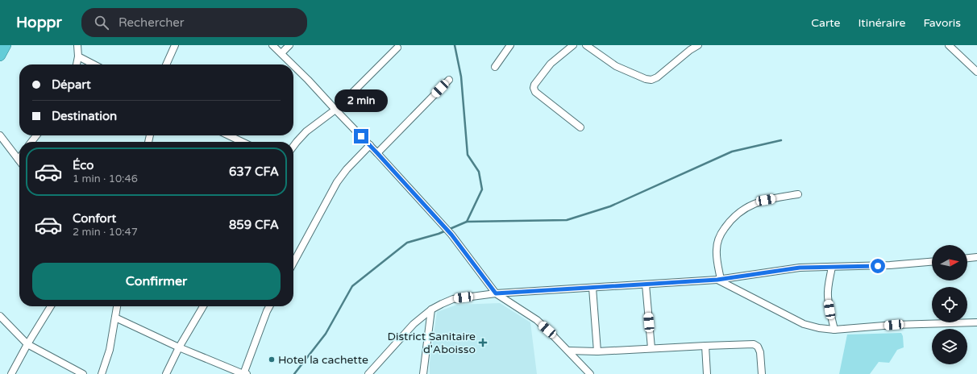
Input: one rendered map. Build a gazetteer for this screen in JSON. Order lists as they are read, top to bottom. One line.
{"places":{"health":["District Sanitaire d'Aboisso"],"other":["Hotel la cachette"]},"north":"right","page":{"header":"Hoppr","search":"Rechercher","nav":["Carte","Itinéraire","Favoris"],"banner":["Départ","Destination"],"bubble":"2 min","list":[{"name":"Éco","note":"1 min · 10:46","value":"637 CFA"},{"name":"Confort","note":"2 min · 10:47","value":"859 CFA"}],"buttons":"Confirmer"}}
